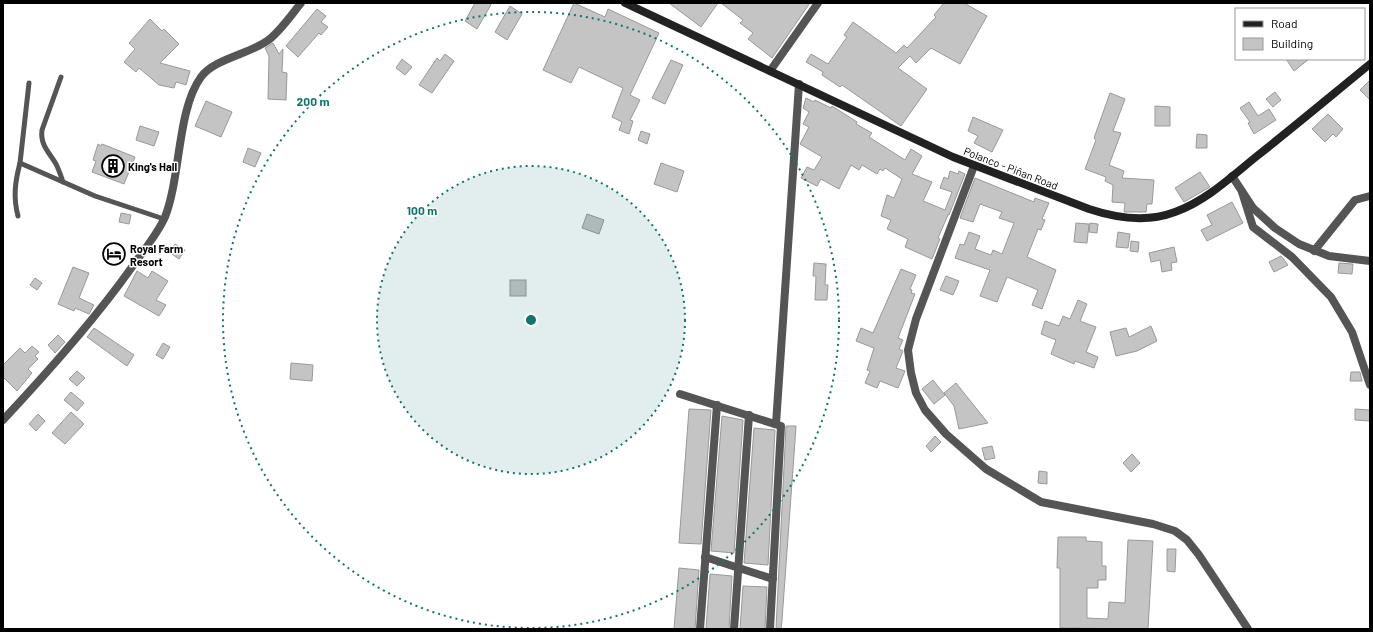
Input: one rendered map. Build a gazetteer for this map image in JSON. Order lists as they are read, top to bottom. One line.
{"streets":{"main road":["Polanco - Piñan Road"]},"places":{"building":["King's Hall"],"hotel":["Royal Farm Resort"]},"legend":["Road","Building"],"rings":["200 m","100 m"]}
